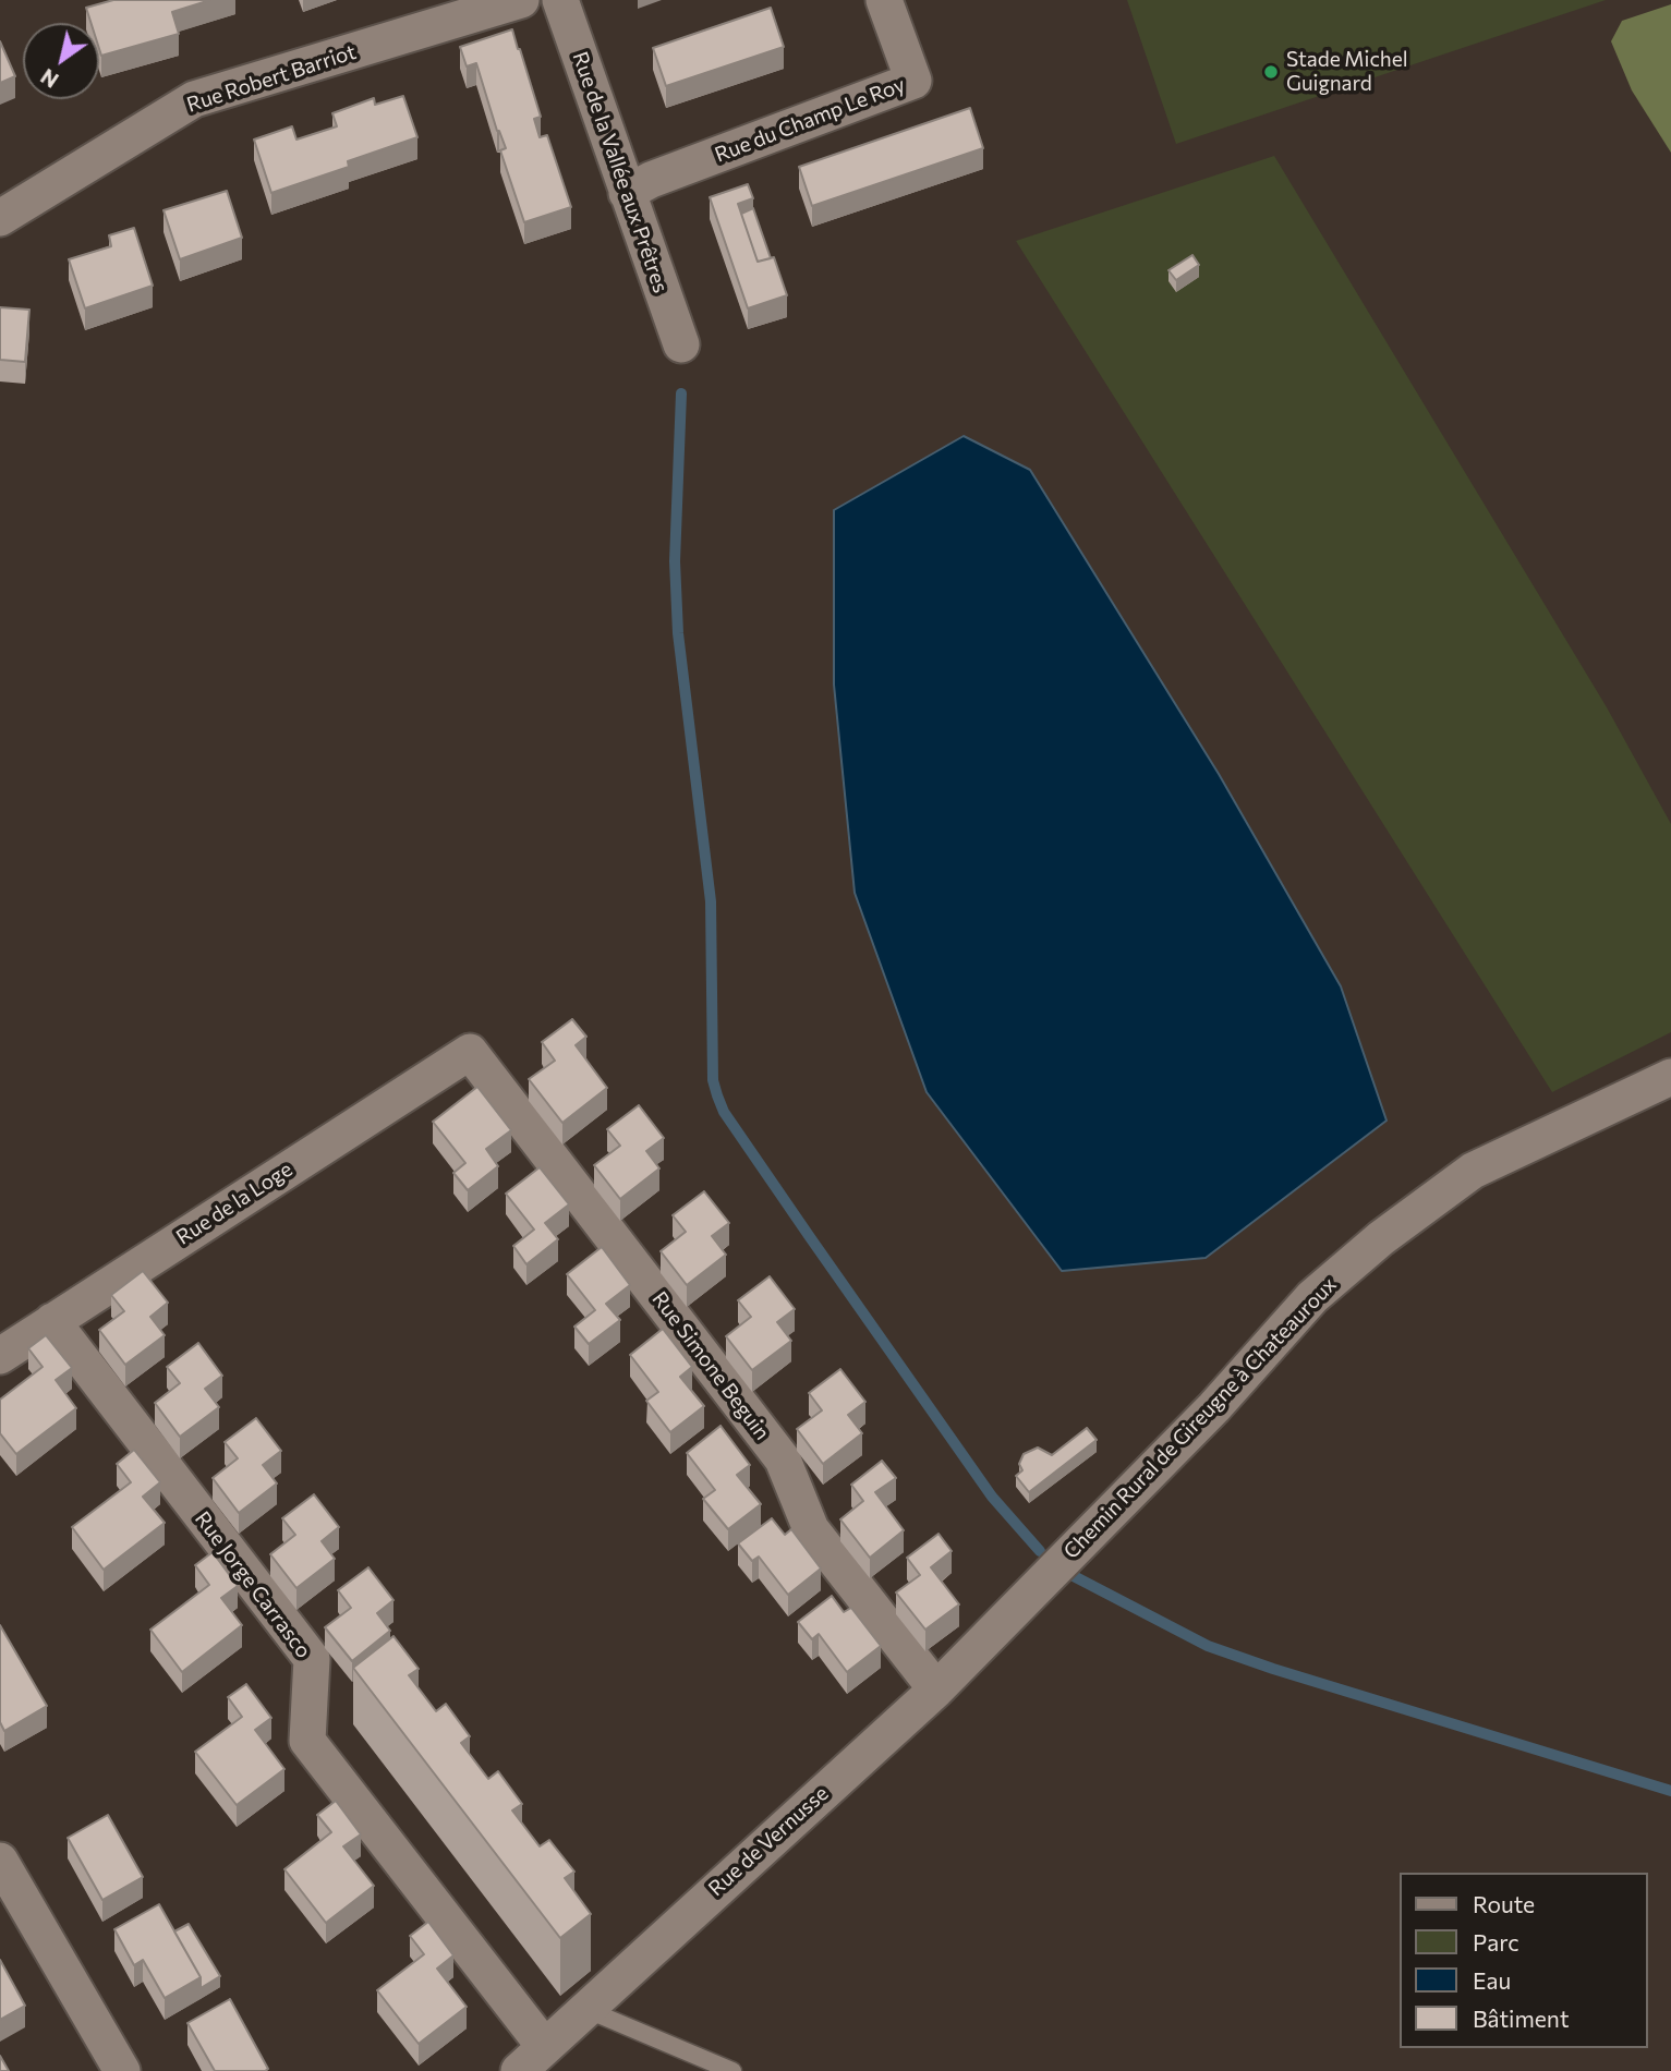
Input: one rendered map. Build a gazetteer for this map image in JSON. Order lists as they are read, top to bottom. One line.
{"streets":{"street":["Rue Robert Barriot","Rue du Champ Le Roy","Rue de la Vallée aux Prêtres","Rue de la Loge","Rue Simone Beguin","Chemin Rural de Gireugne à Chateauroux","Rue Jorge Carrasco","Rue de Vernusse"]},"crossings":[["Rue du Champ Le Roy","Rue de la Vallée aux Prêtres"],["Rue de la Loge","Rue Simone Beguin"],["Rue de la Loge","Rue Jorge Carrasco"],["Rue Simone Beguin","Rue de Vernusse"],["Chemin Rural de Gireugne à Chateauroux","Rue de Vernusse"],["Rue Jorge Carrasco","Rue de Vernusse"]],"places":["Stade Michel Guignard"],"legend":["Route","Parc","Eau","Bâtiment"],"north":"bottom left"}
